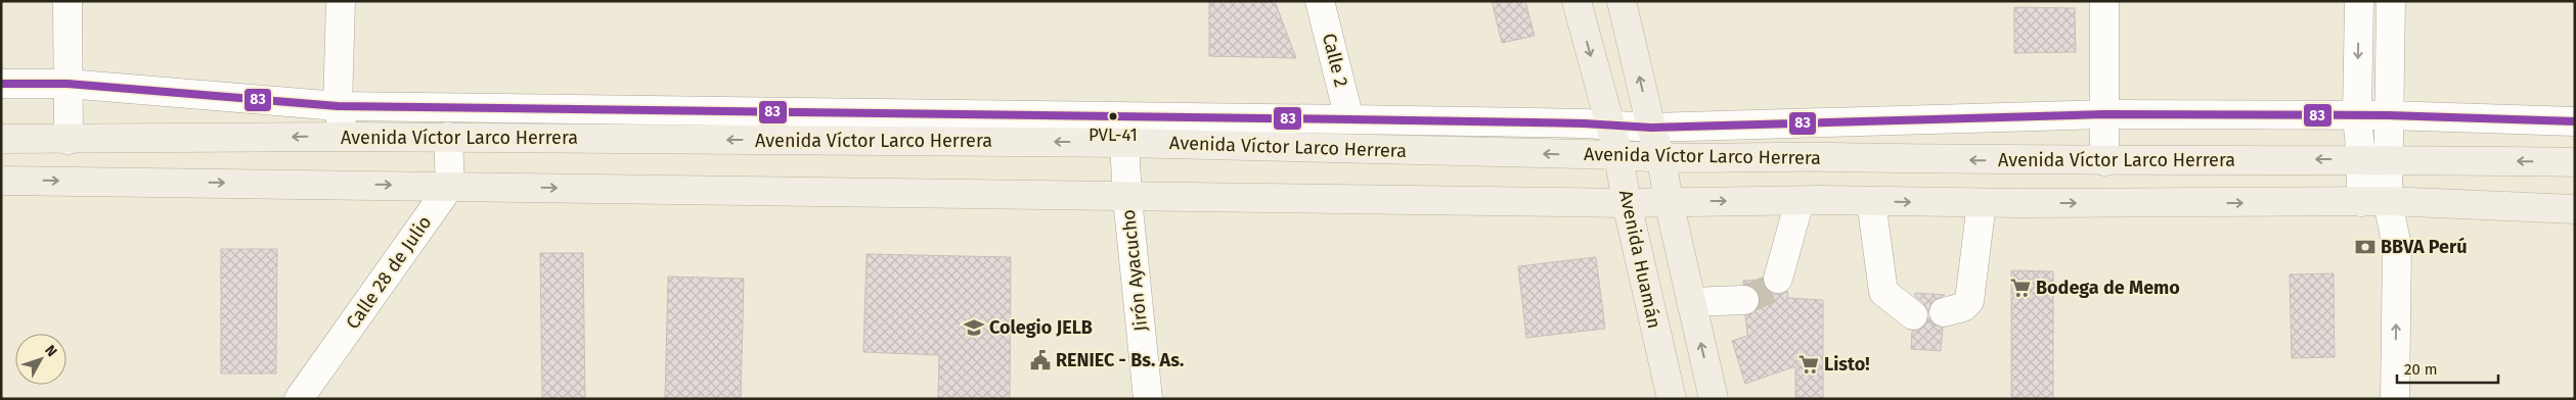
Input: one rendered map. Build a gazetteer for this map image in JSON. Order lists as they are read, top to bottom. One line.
{"streets":{"main road":["Avenida Víctor Larco Herrera","Avenida Huamán"],"street":["Calle 2","Jirón Ayacucho","Calle 28 de Julio"]},"crossings":[["Calle 2","Avenida Víctor Larco Herrera"],["Avenida Víctor Larco Herrera","Avenida Huamán"],["Avenida Víctor Larco Herrera","Jirón Ayacucho"]],"places":{"other":["PVL-41"],"bank":["BBVA Perú"],"supermarket":["Bodega de Memo","Listo!"],"school or university":["Colegio JELB"],"public building":["RENIEC - Bs. As."]},"lines":["transit line 83"],"scale_bar":"20 m","north":"top right"}
